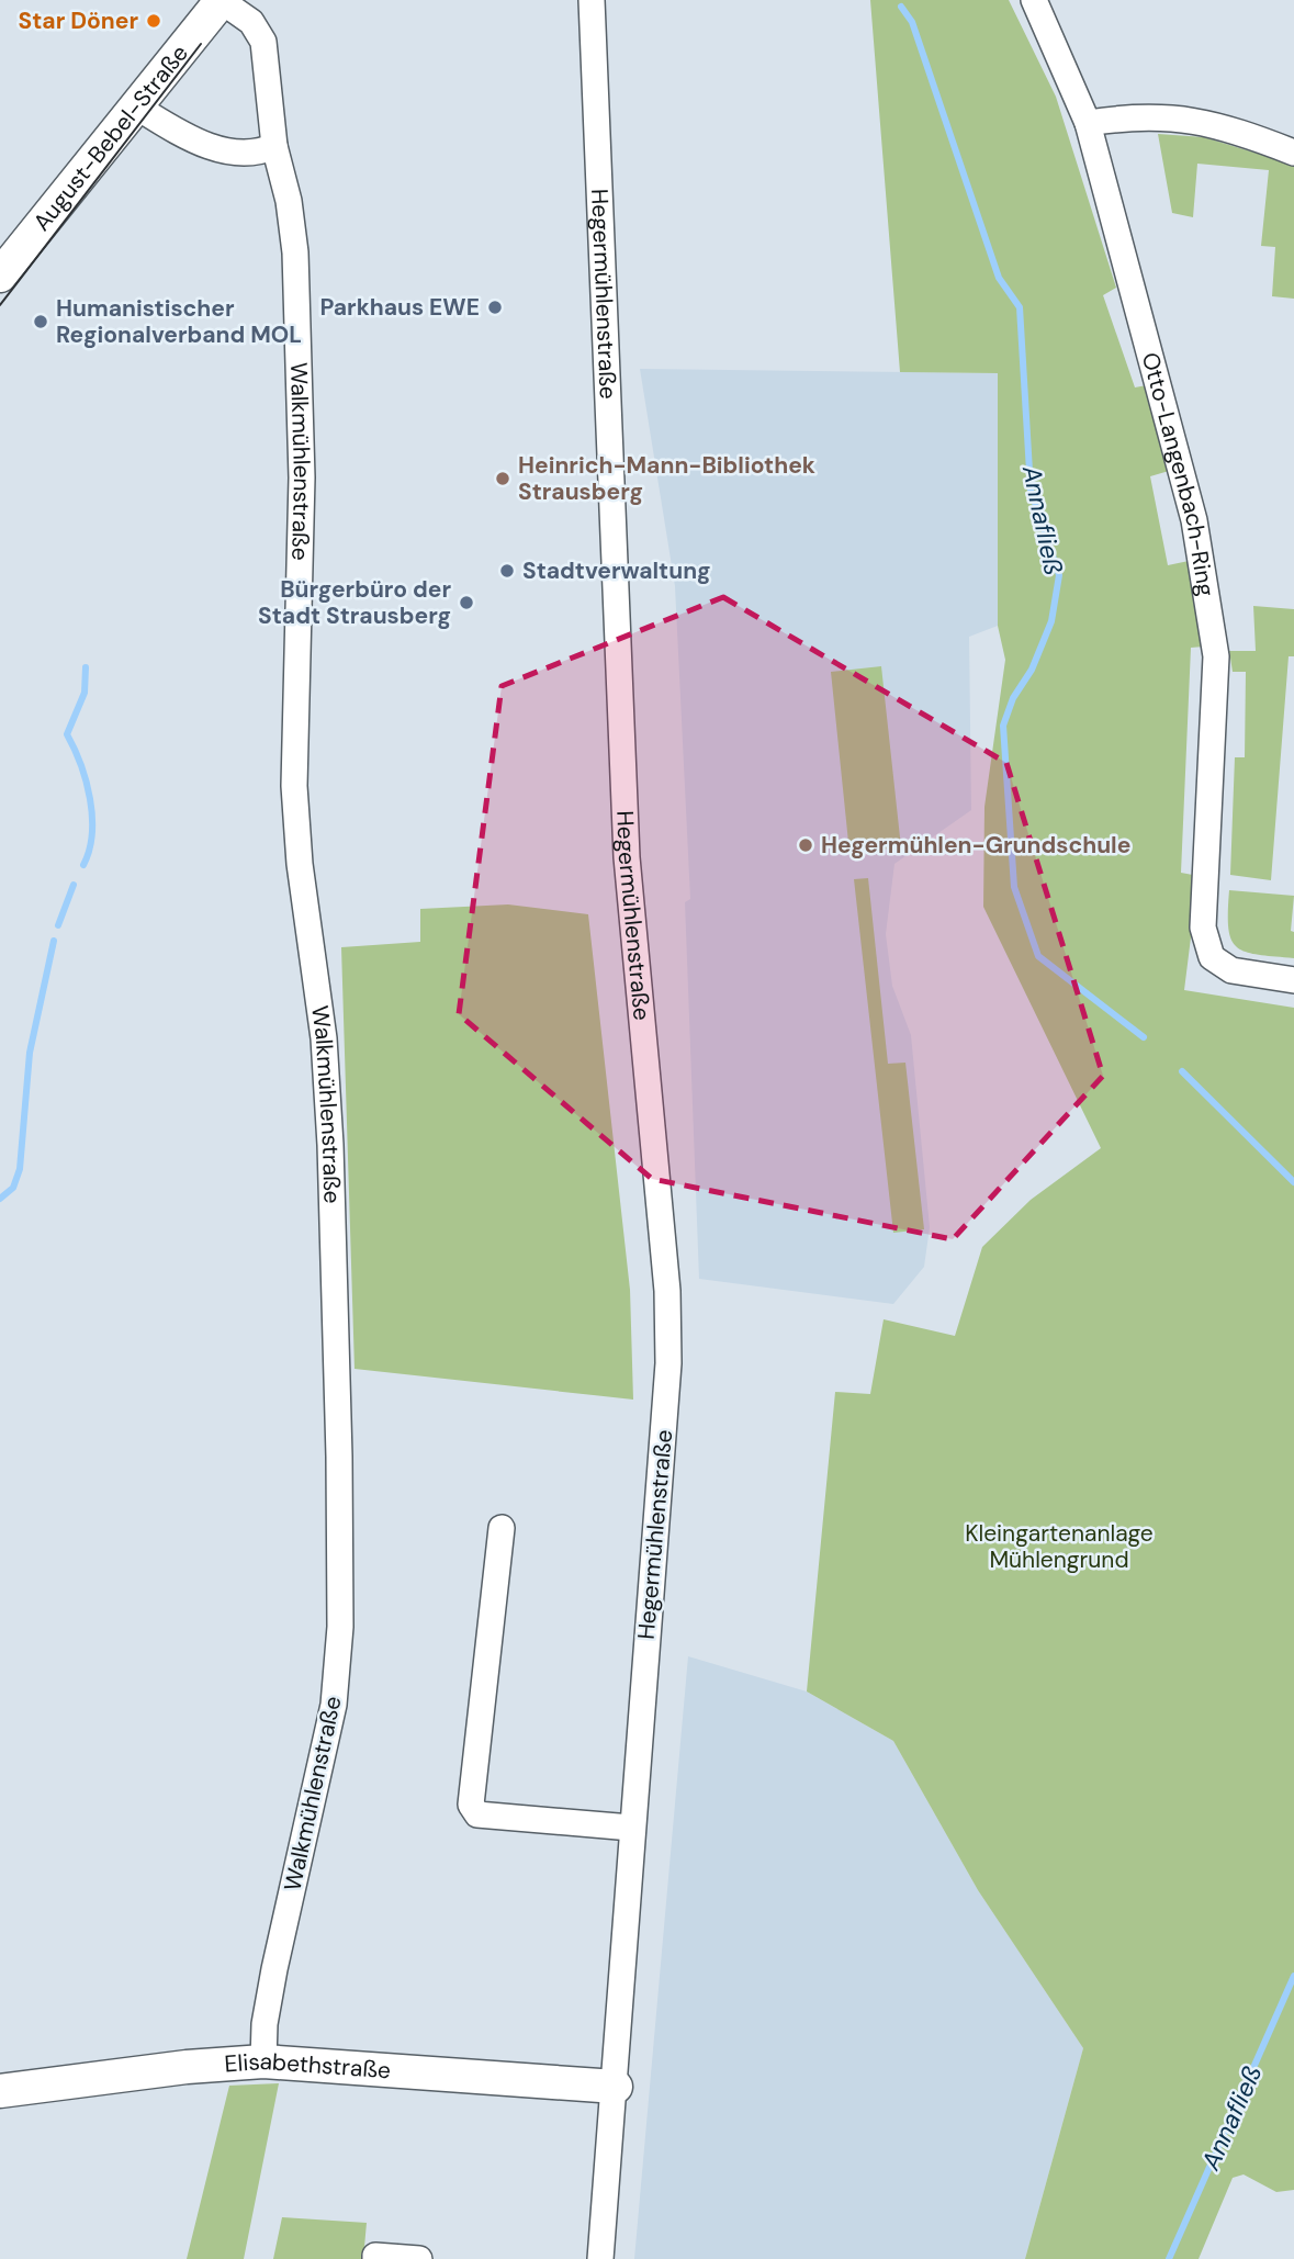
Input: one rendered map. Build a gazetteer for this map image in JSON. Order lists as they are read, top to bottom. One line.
{"streets":{"street":["August-Bebel-Straße","Hegermühlenstraße","Walkmühlenstraße","Otto-Langenbach-Ring","Elisabethstraße"]},"crossings":[["August-Bebel-Straße","Walkmühlenstraße"],["Hegermühlenstraße","Elisabethstraße"],["Walkmühlenstraße","Elisabethstraße"]],"water":["Annafließ"],"parks":["Kleingartenanlage Mühlengrund"],"places":["Star Döner","Parkhaus EWE","Humanistischer Regionalverband MOL","Heinrich-Mann-Bibliothek Strausberg","Stadtverwaltung","Bürgerbüro der Stadt Strausberg","Hegermühlen-Grundschule"]}
